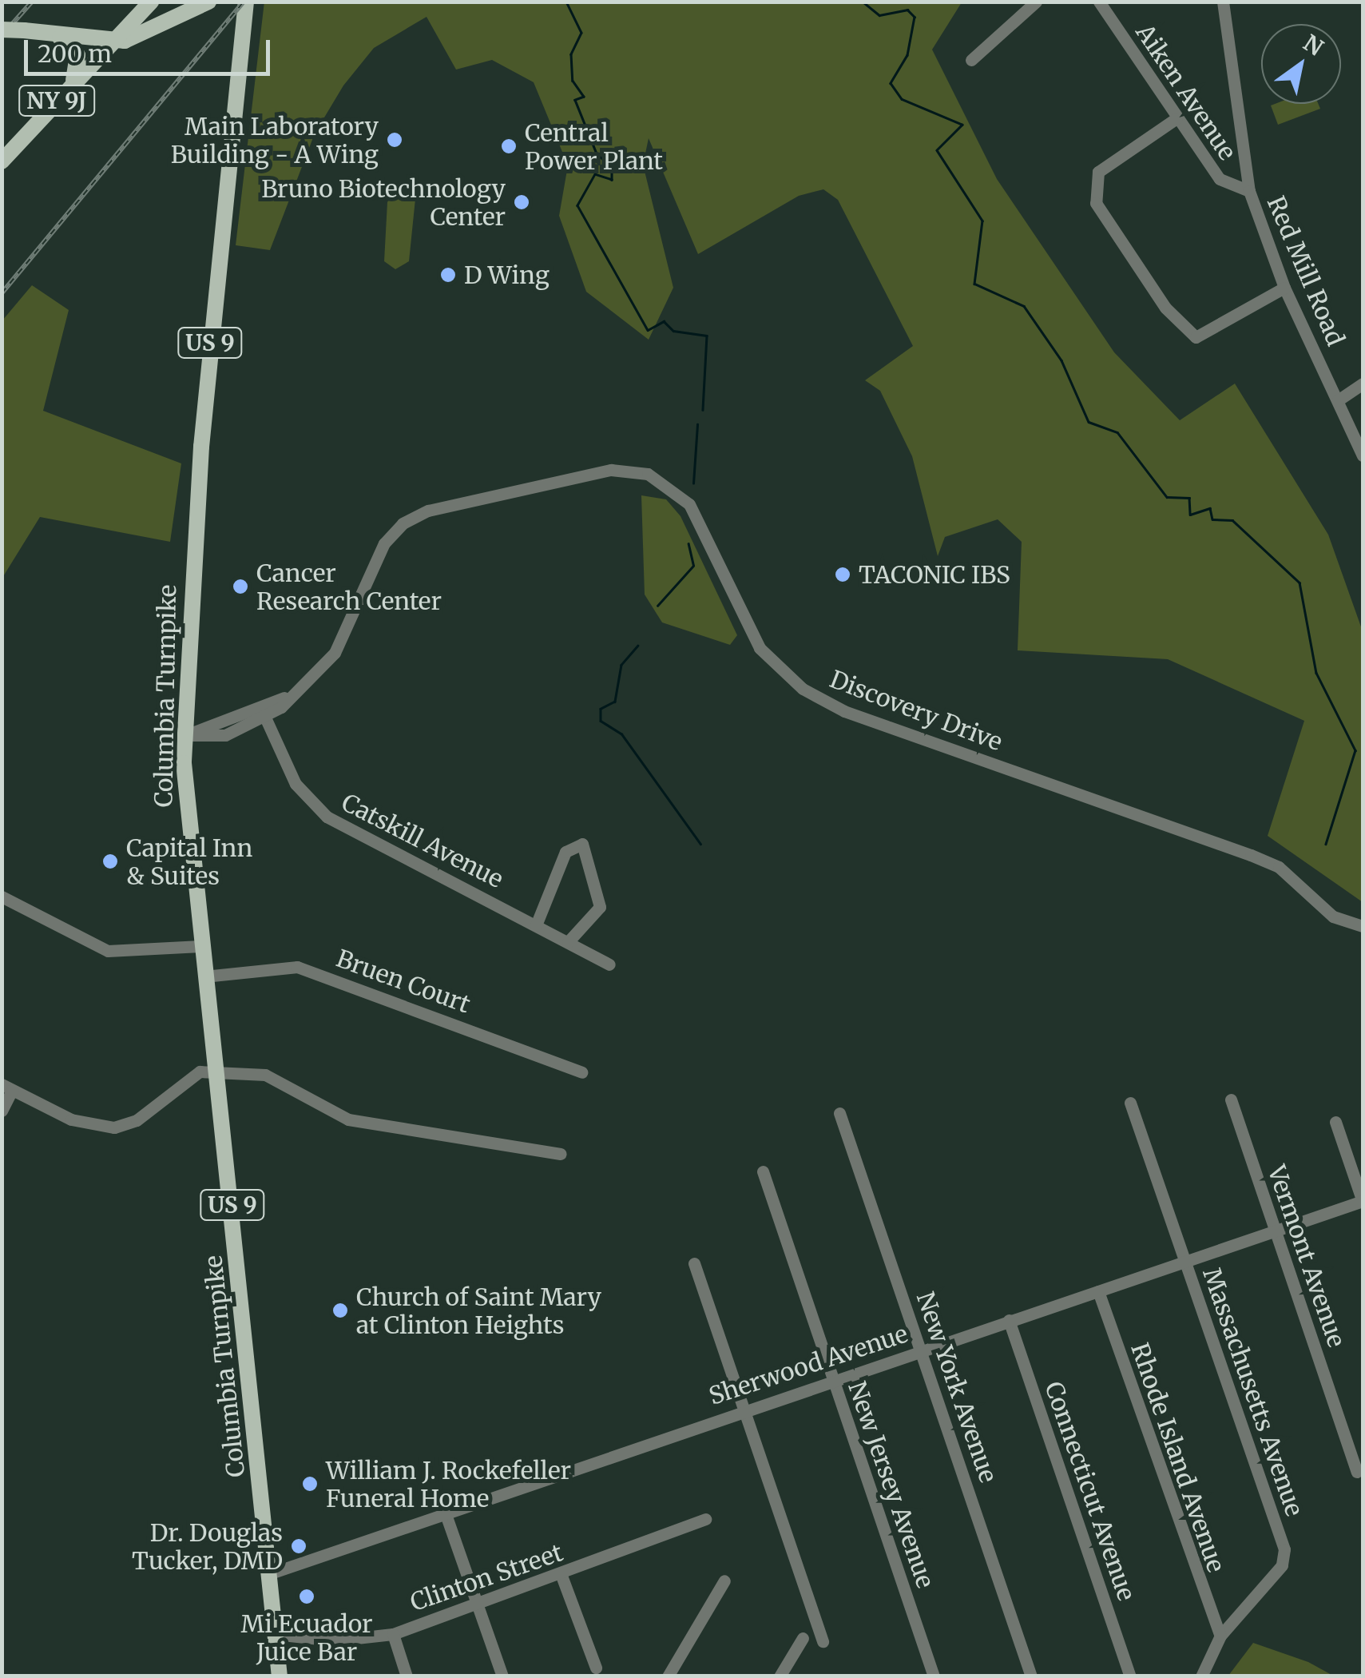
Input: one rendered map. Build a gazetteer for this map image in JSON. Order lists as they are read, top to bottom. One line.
{"streets":{"main road":["NY 9J","US 9","Columbia Turnpike"],"street":["Aiken Avenue","Red Mill Road","Discovery Drive","Catskill Avenue","Bruen Court","Vermont Avenue","Sherwood Avenue","New York Avenue","Massachusetts Avenue","Rhode Island Avenue","New Jersey Avenue","Connecticut Avenue","Clinton Street"]},"crossings":[["Aiken Avenue","Red Mill Road"],["Columbia Turnpike","Discovery Drive"],["Columbia Turnpike","Bruen Court"],["Columbia Turnpike","Sherwood Avenue"],["Columbia Turnpike","Clinton Street"],["Discovery Drive","Catskill Avenue"],["Vermont Avenue","Sherwood Avenue"],["Sherwood Avenue","New York Avenue"],["Sherwood Avenue","Massachusetts Avenue"],["Sherwood Avenue","Rhode Island Avenue"],["Sherwood Avenue","New Jersey Avenue"],["Sherwood Avenue","Connecticut Avenue"],["Massachusetts Avenue","Rhode Island Avenue"]],"places":["Main Laboratory Building - A Wing","Central Power Plant","Bruno Biotechnology Center","D Wing","TACONIC IBS","Cancer Research Center","Capital Inn & Suites","Church of Saint Mary at Clinton Heights","William J. Rockefeller Funeral Home","Dr. Douglas Tucker, DMD","Mi Ecuador Juice Bar"],"scale_bar":"200 m","north":"top right"}
